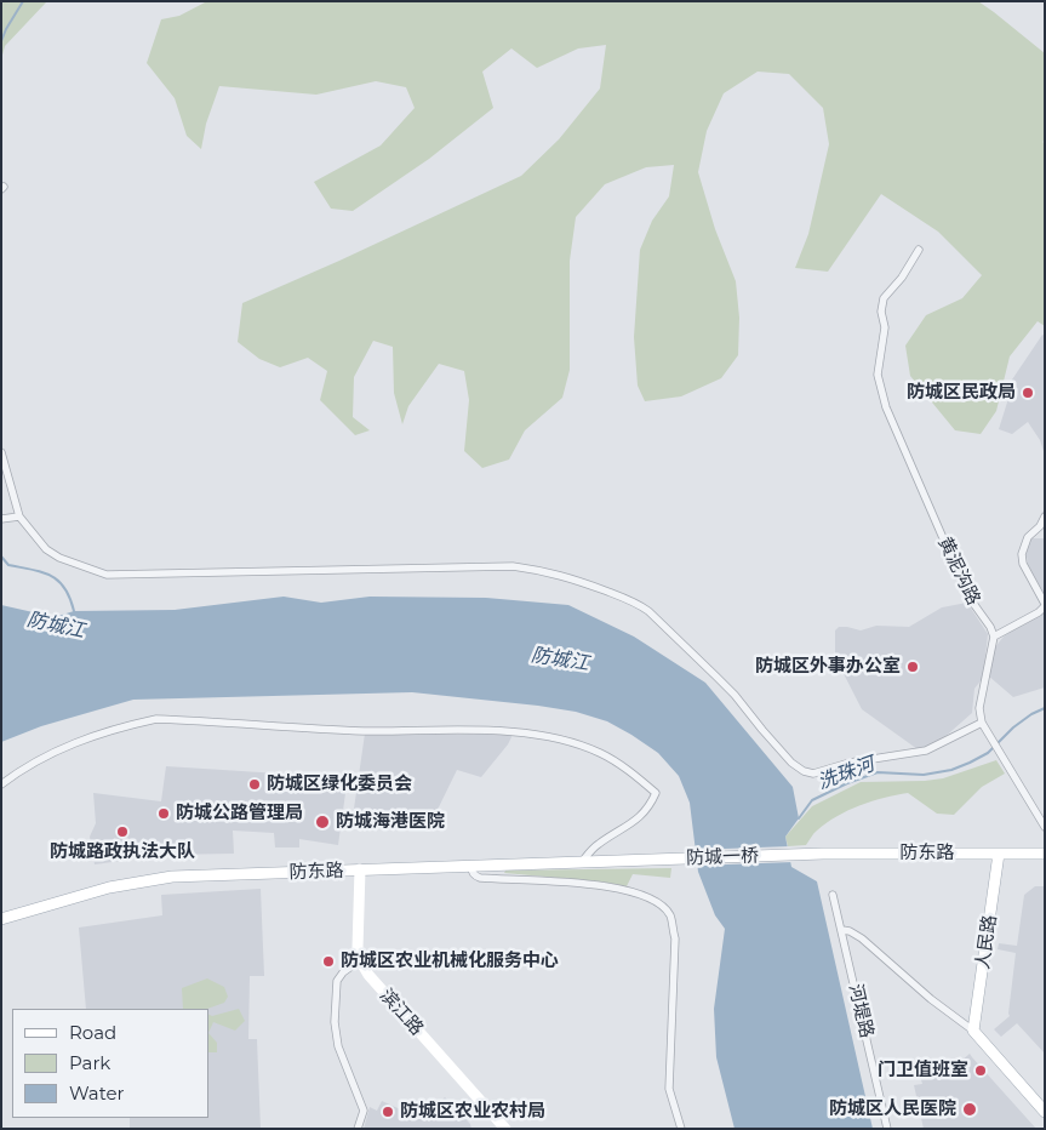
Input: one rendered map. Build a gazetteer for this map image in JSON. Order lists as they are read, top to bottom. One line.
{"streets":{"main road":["防东路","防城一桥","人民路","滨江路"],"street":["黄泥沟路","河堤路"]},"crossings":[["防东路","防城一桥"],["防东路","人民路"],["防东路","滨江路"]],"water":["防城江","洗珠河"],"places":["防城区民政局","防城区外事办公室","防城区绿化委员会","防城公路管理局","防城海港医院","防城路政执法大队","防城区农业机械化服务中心","门卫值班室","防城区人民医院","防城区农业农村局"],"legend":["Road","Park","Water"]}
